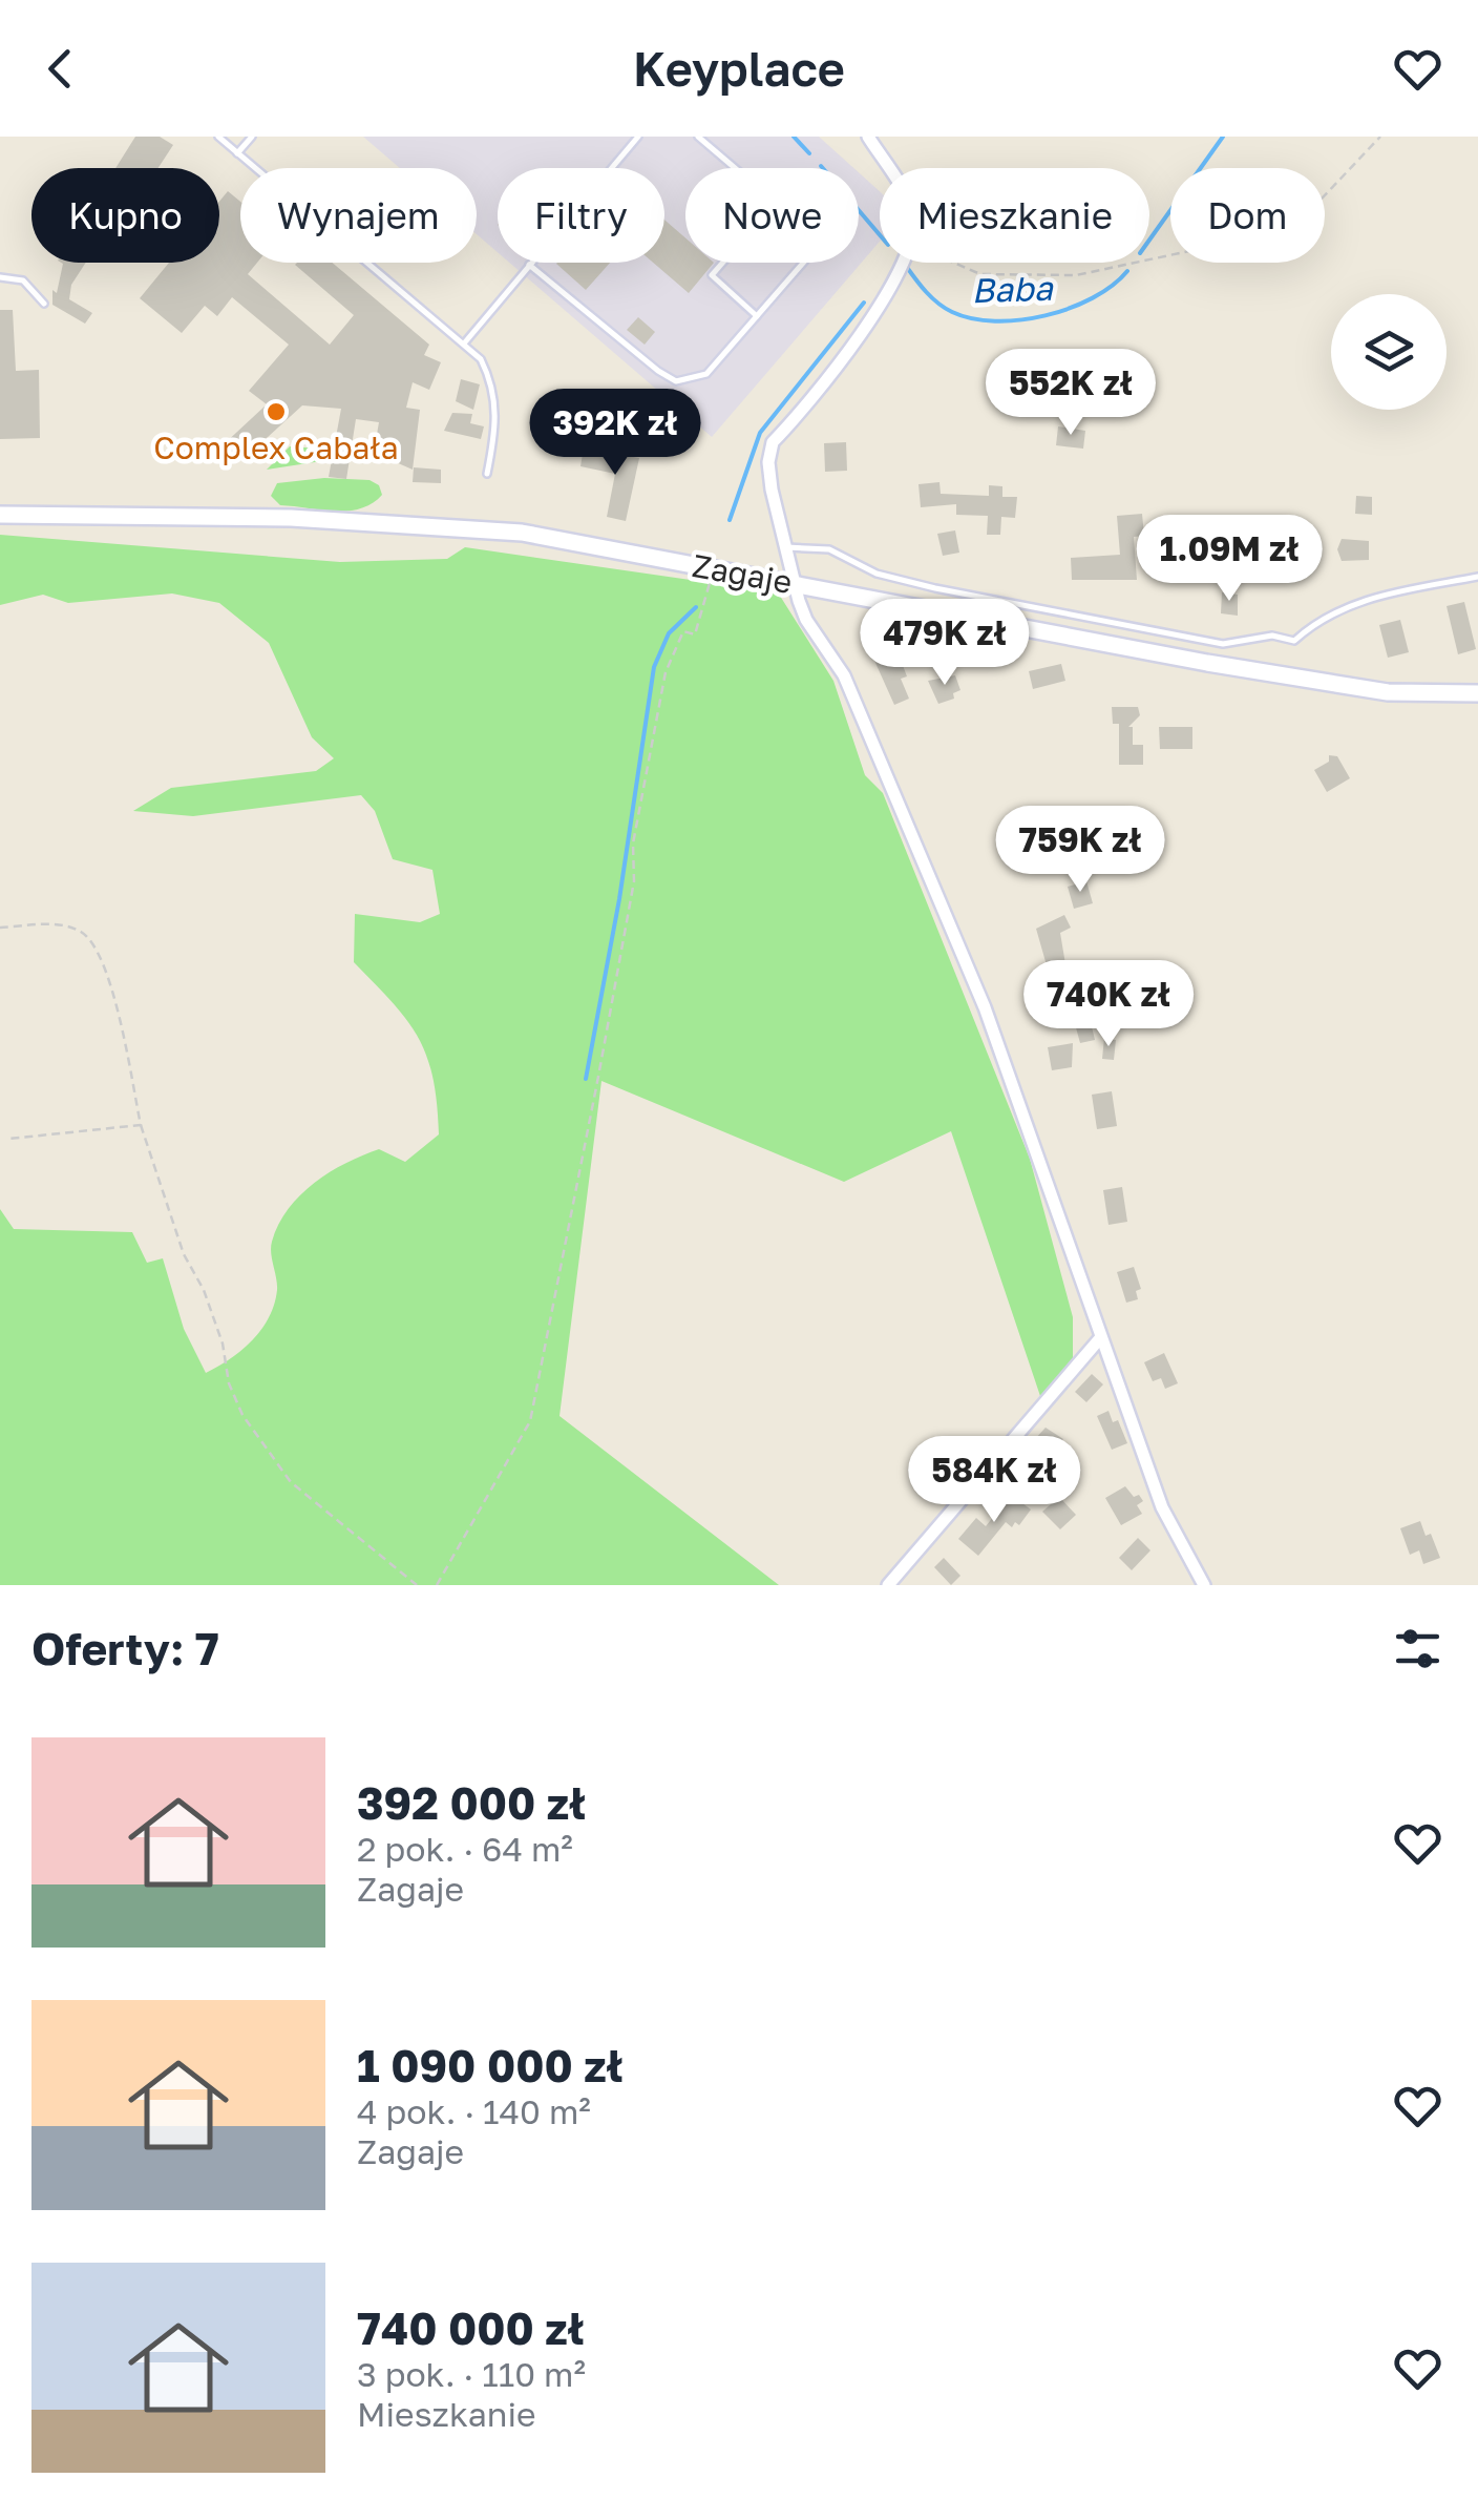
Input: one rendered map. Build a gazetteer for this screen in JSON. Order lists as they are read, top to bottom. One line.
{"streets":{"main road":["Zagaje"]},"water":["Baba"],"places":["Complex Cabała"],"page":{"header":"Keyplace","chip":["Kupno","Wynajem","Filtry","Nowe","Mieszkanie","Dom"],"price":["552K zł","392K zł","1.09M zł","479K zł","759K zł","740K zł","584K zł"],"heading":"Oferty: 7","list":[{"name":"392 000 zł","note":"2 pok. · 64 m² · Zagaje"},{"name":"1 090 000 zł","note":"4 pok. · 140 m² · Zagaje"},{"name":"740 000 zł","note":"3 pok. · 110 m² · Mieszkanie"}]}}
